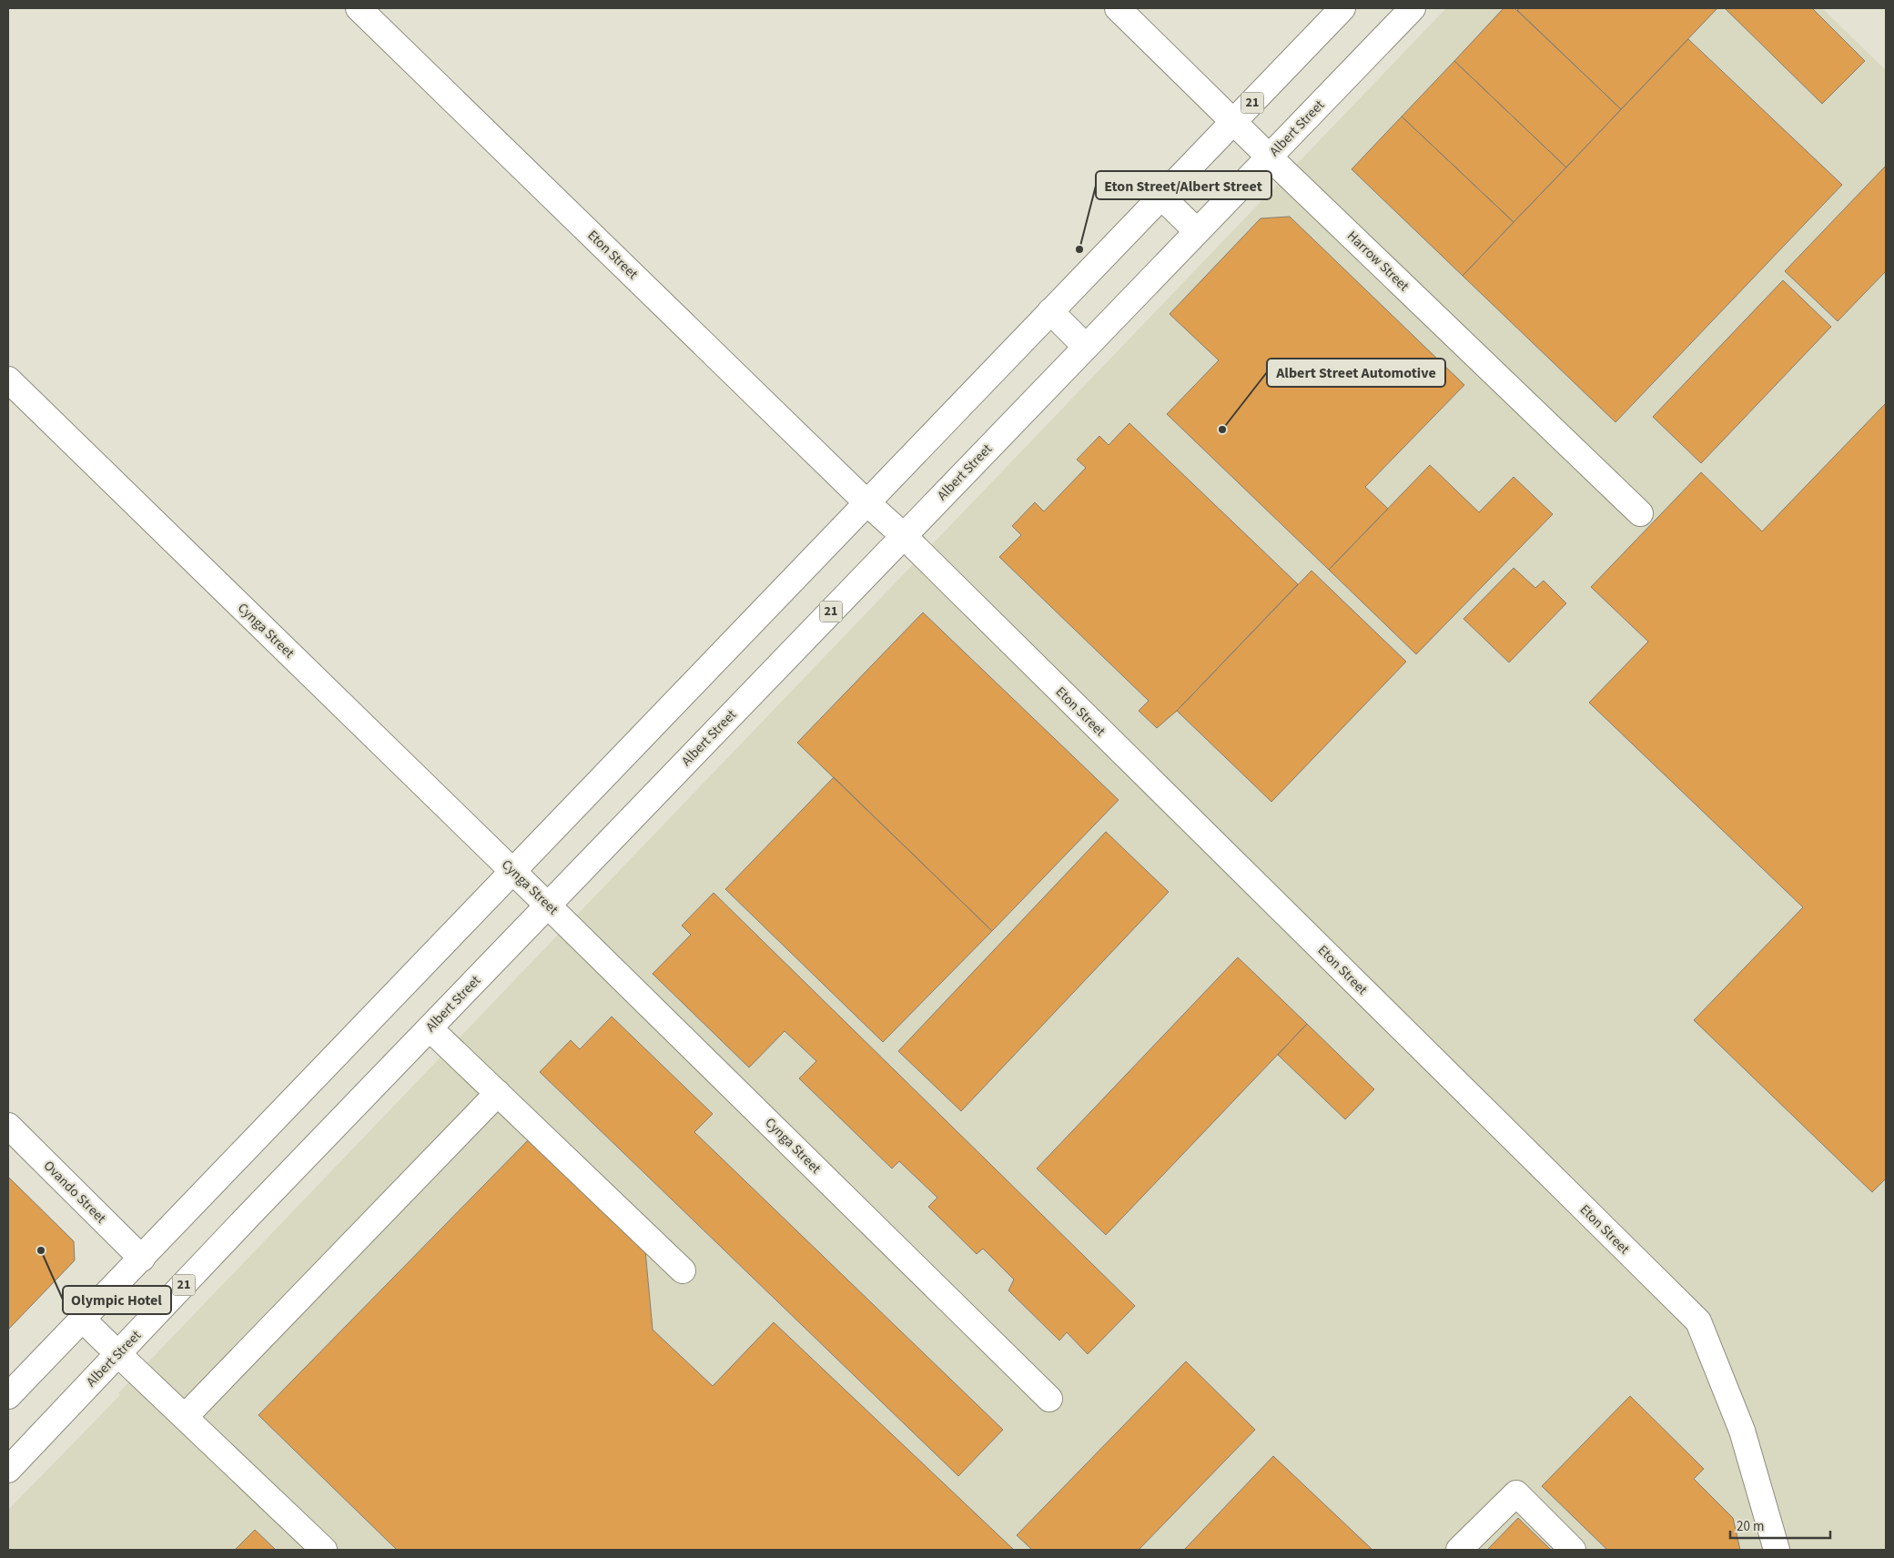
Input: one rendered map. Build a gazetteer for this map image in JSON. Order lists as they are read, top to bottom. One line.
{"streets":{"main road":["21","Albert Street","Eton Street","Harrow Street","Cynga Street","Ovando Street"]},"crossings":[["21","Eton Street"],["21","Harrow Street"],["21","Cynga Street"],["21","Ovando Street"],["Albert Street","Eton Street"],["Albert Street","Harrow Street"],["Albert Street","Cynga Street"]],"places":["Eton Street/Albert Street","Albert Street Automotive","Olympic Hotel"],"scale_bar":"20 m"}
